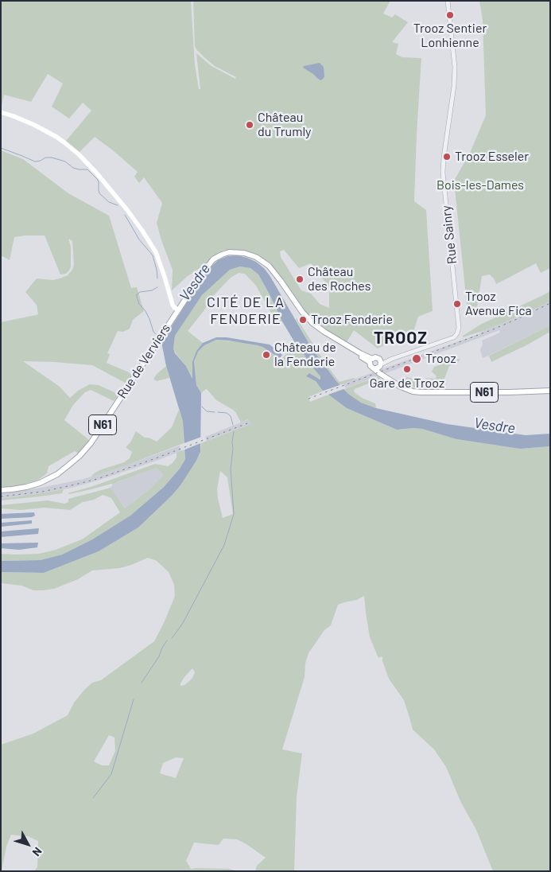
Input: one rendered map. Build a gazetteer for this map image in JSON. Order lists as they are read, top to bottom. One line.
{"streets":{"main road":["Rue de Verviers","N61"],"street":["Rue Sainry"]},"crossings":[["Rue Sainry","Rue de Verviers"],["Rue Sainry","N61"],["Rue de Verviers","N61"]],"districts":["CITÉ DE LA FENDERIE","TROOZ"],"water":["Vesdre"],"parks":["Bois-les-Dames"],"places":["Trooz Sentier Lonhienne","Château du Trumly","Trooz Esseler","Château des Roches","Trooz Avenue Fica","Trooz Fenderie","Château de la Fenderie","Trooz","Gare de Trooz"],"north":"bottom right"}
